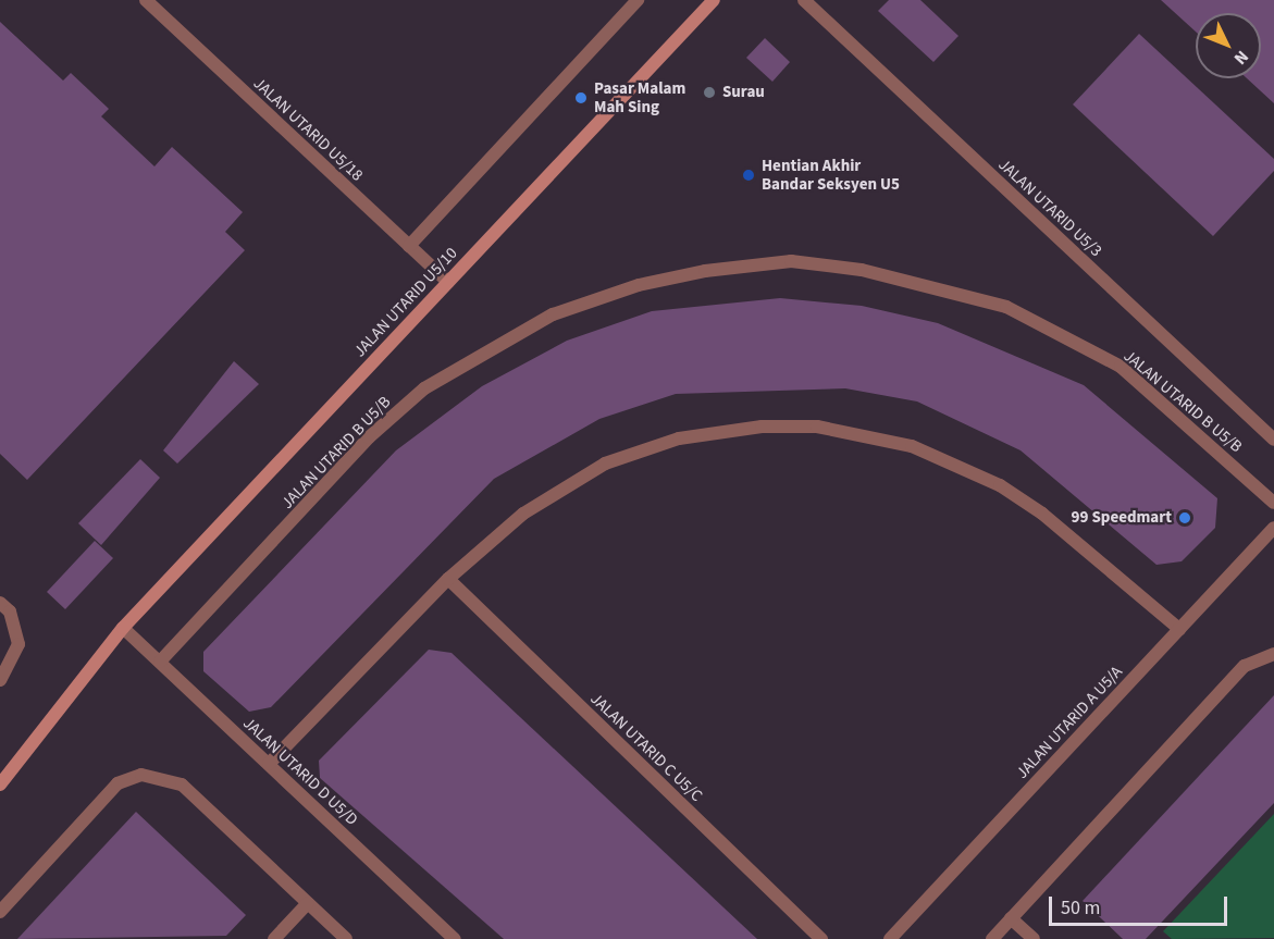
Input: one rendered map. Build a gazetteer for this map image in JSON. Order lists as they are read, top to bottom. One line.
{"streets":{"street":["JALAN UTARID U5/18","JALAN UTARID U5/3","JALAN UTARID U5/10","JALAN UTARID B U5/B","JALAN UTARID A U5/A","JALAN UTARID C U5/C","JALAN UTARID D U5/D"]},"crossings":[["JALAN UTARID U5/18","JALAN UTARID U5/10"],["JALAN UTARID U5/10","JALAN UTARID D U5/D"],["JALAN UTARID B U5/B","JALAN UTARID D U5/D"]],"places":["Surau","Pasar Malam Mah Sing","Hentian Akhir Bandar Seksyen U5","99 Speedmart"],"scale_bar":"50 m","north":"bottom right"}
